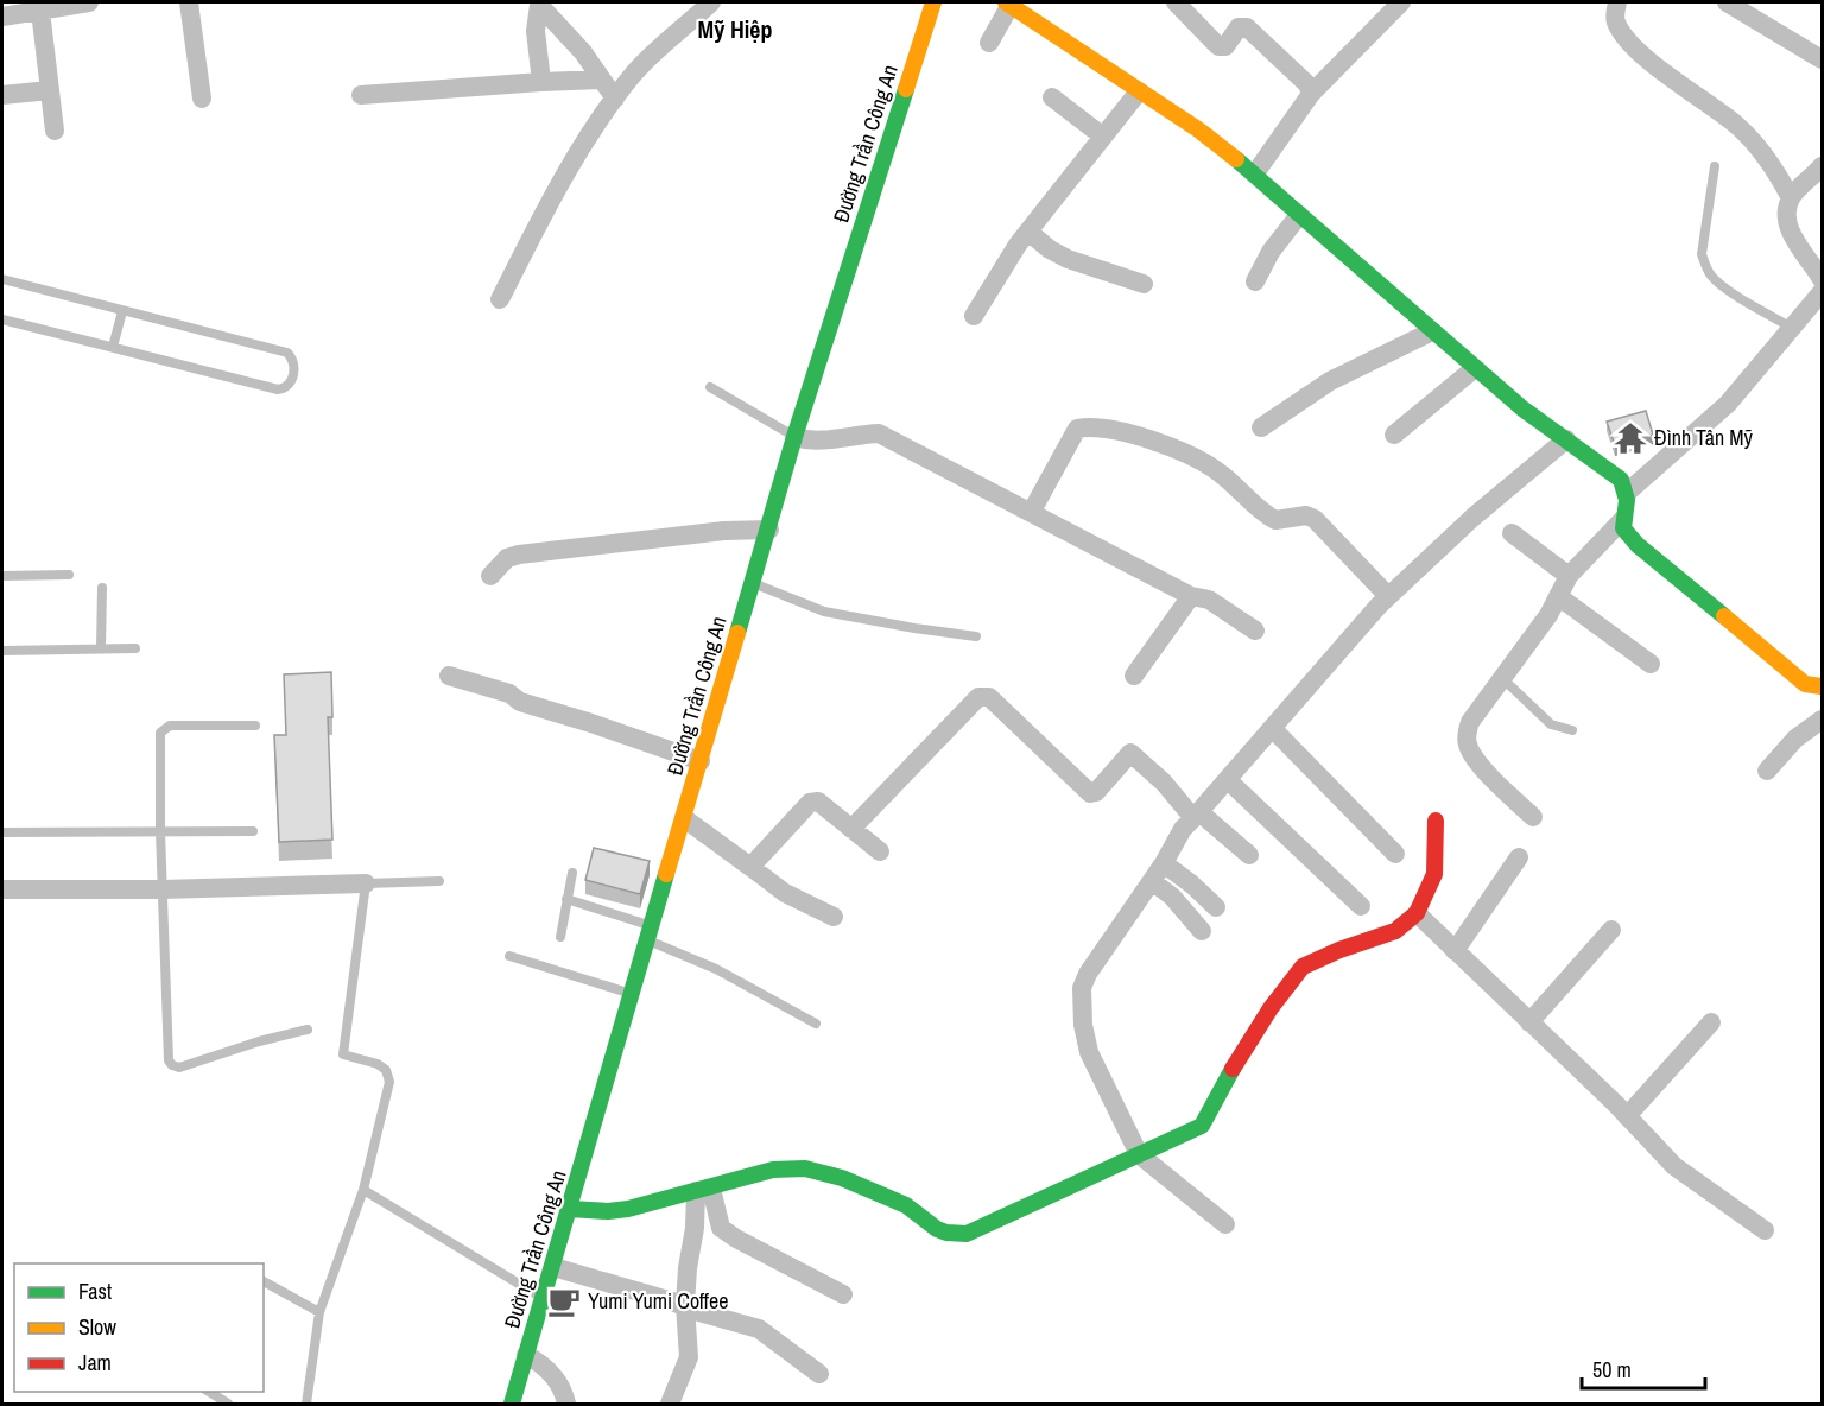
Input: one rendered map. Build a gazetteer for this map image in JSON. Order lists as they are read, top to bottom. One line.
{"streets":{"street":["Đường Trần Công An"]},"districts":["Mỹ Hiệp"],"places":{"temple":["Đình Tân Mỹ"],"cafe":["Yumi Yumi Coffee"]},"legend":["Fast","Slow","Jam"],"scale_bar":"50 m"}
